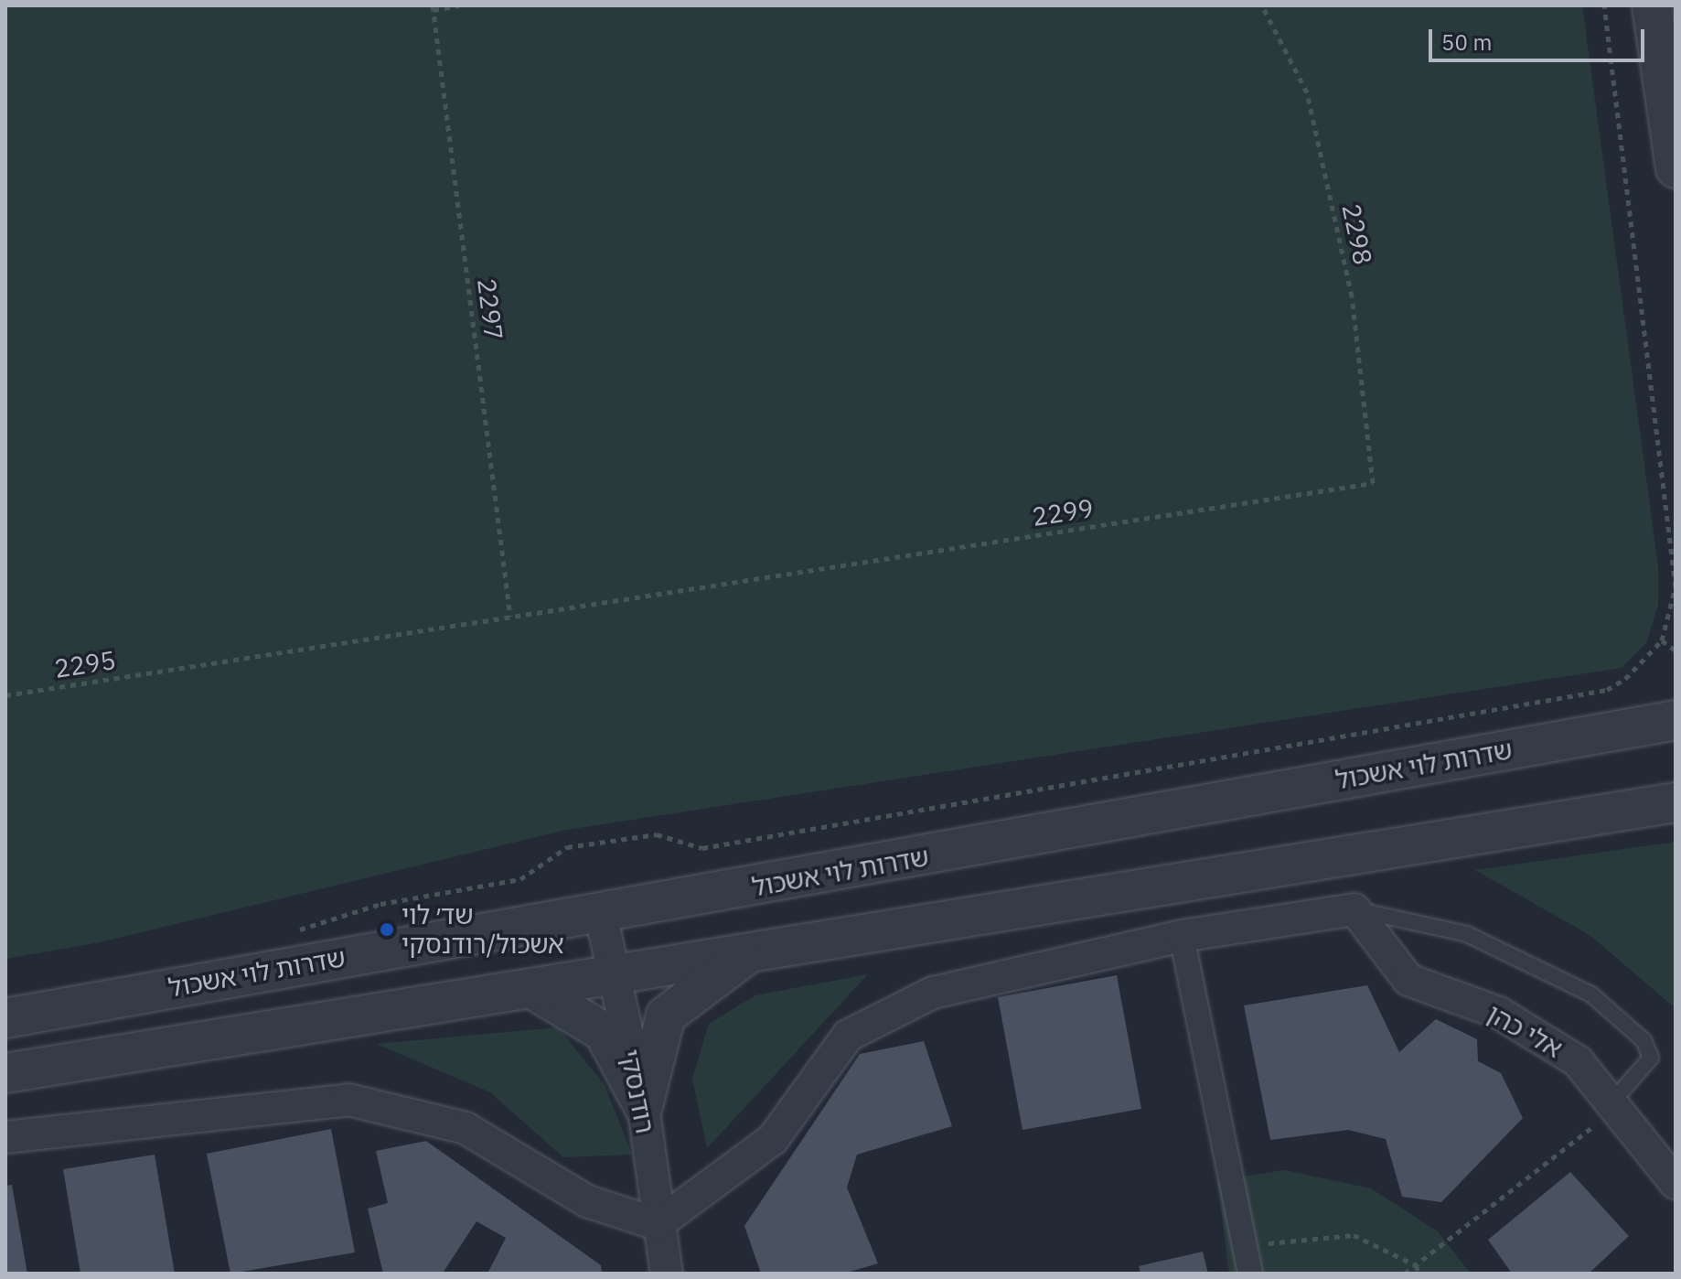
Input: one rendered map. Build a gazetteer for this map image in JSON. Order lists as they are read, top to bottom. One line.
{"streets":{"street":["שדרות לוי אשכול","אלי כהן","רודנסקי"],"path":["2298","2297","2299","2295"]},"crossings":[["2298","2299"],["2297","2299"],["2297","2295"],["2299","2295"],["שדרות לוי אשכול","רודנסקי"]],"places":["שד׳ לוי אשכול/רודנסקי"],"scale_bar":"50 m"}
